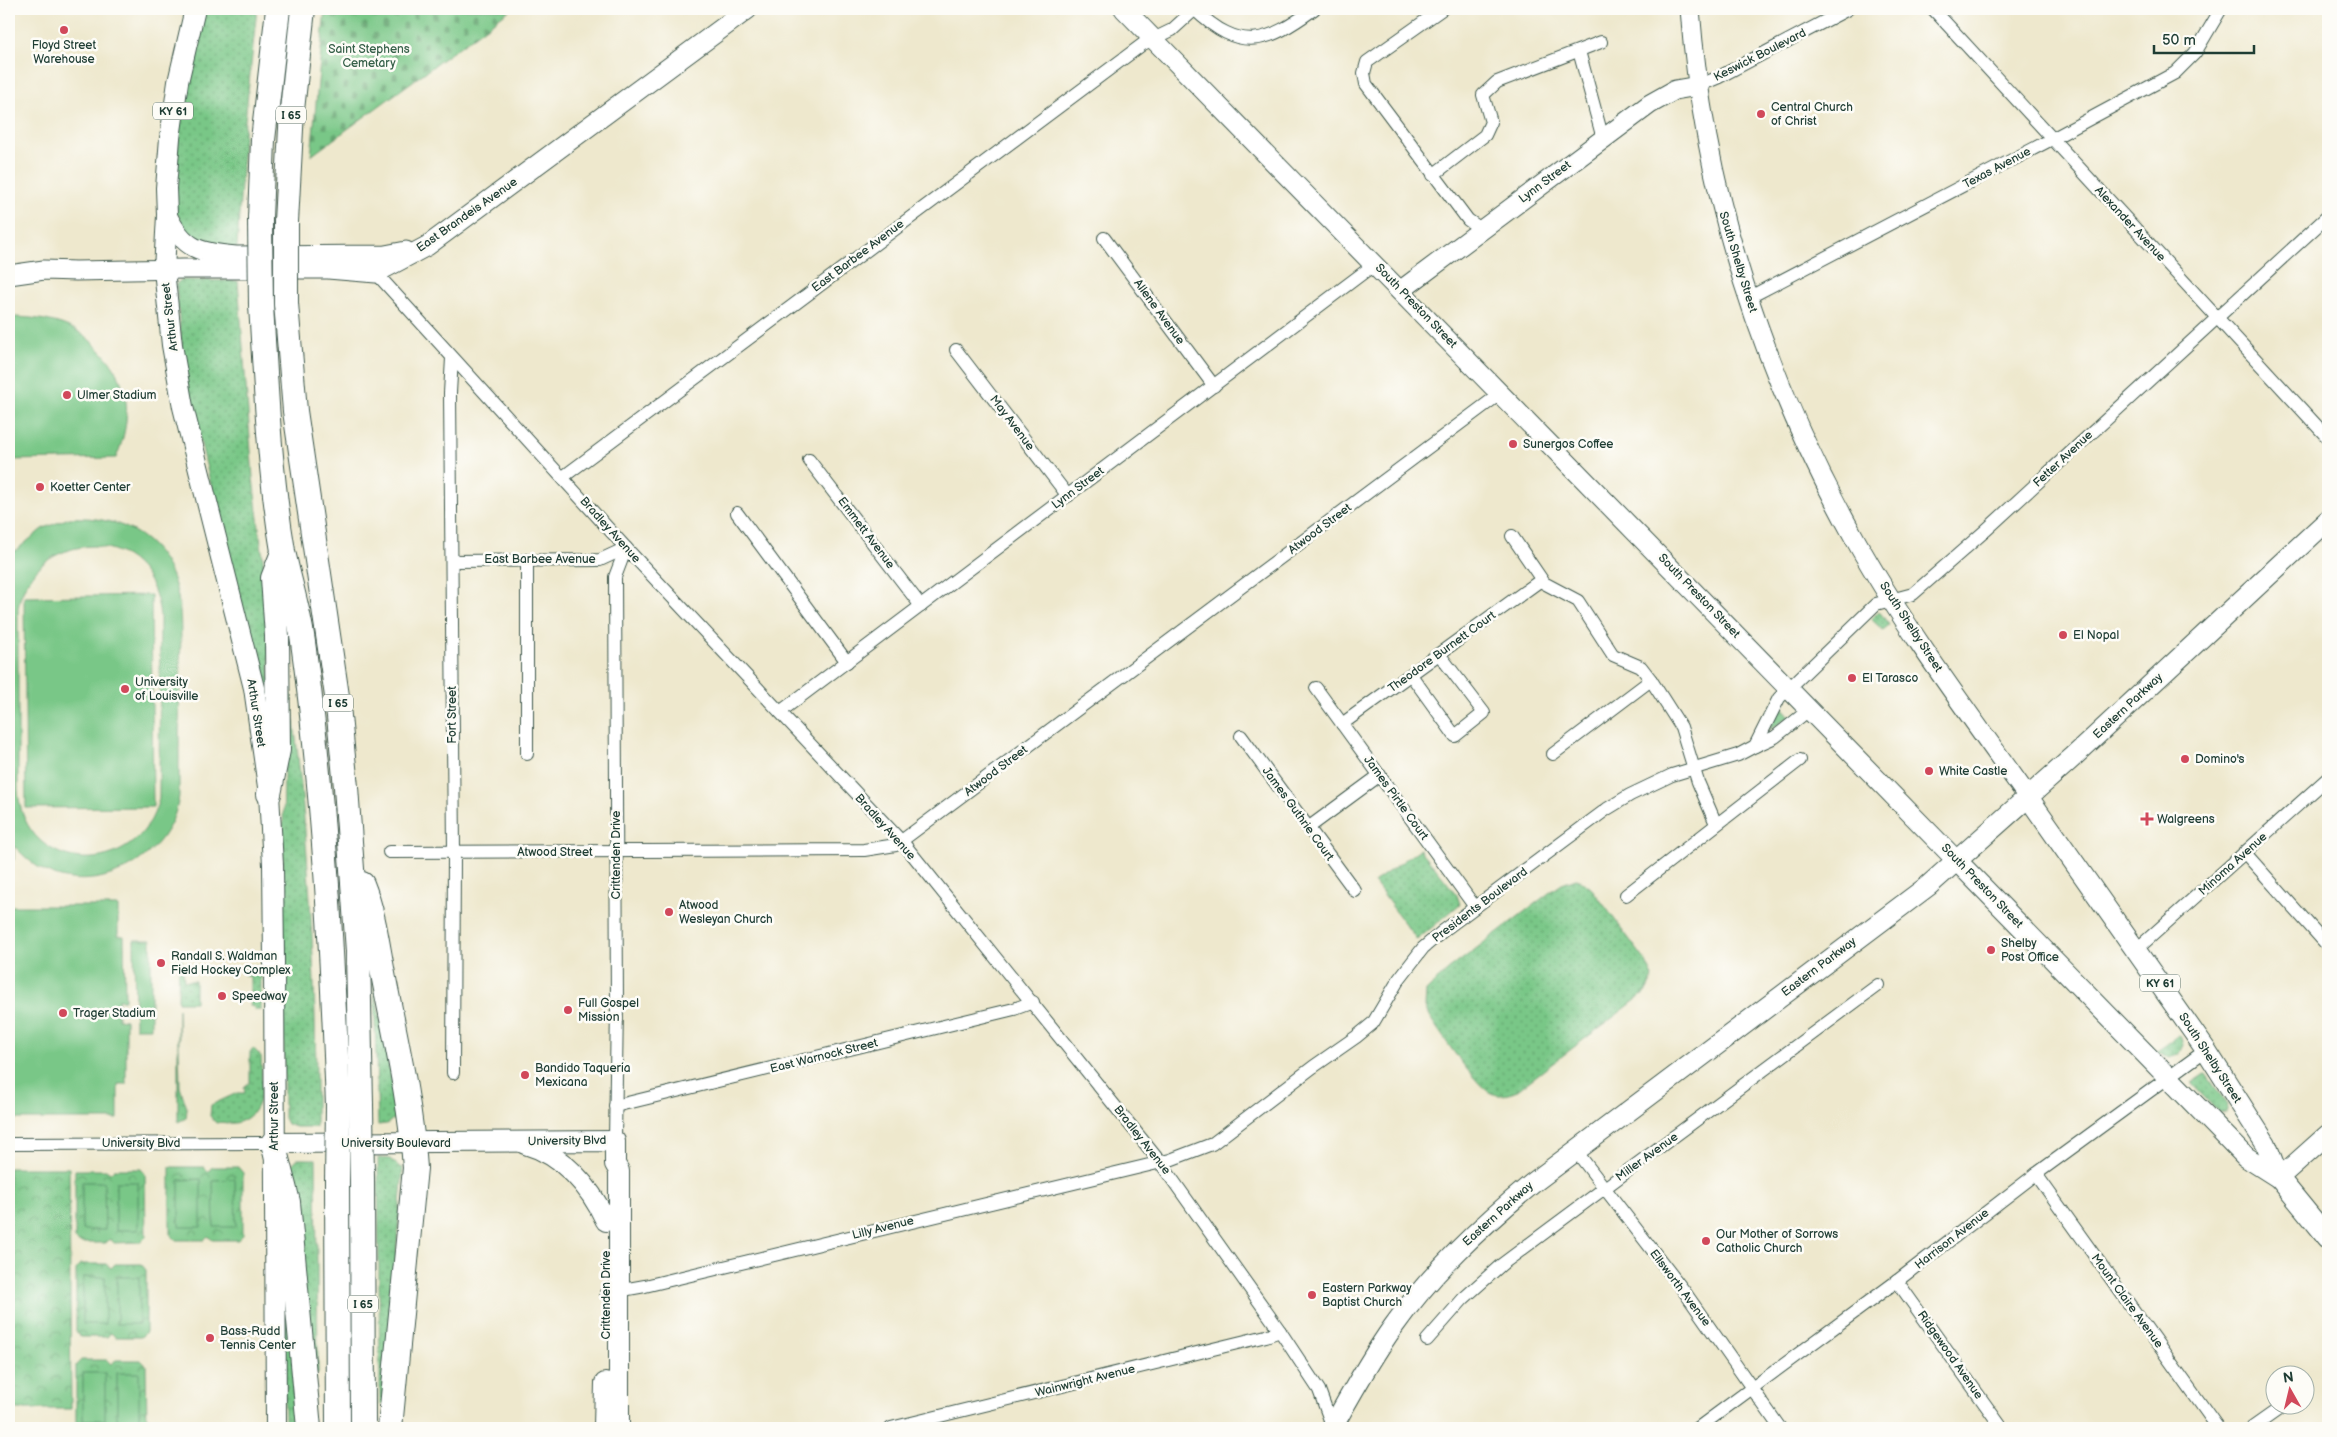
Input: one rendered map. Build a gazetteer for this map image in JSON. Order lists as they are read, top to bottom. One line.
{"streets":{"highway":["I 65"],"main road":["KY 61","Lynn Street","East Brandeis Avenue","South Shelby Street","South Preston Street","Arthur Street","Eastern Parkway","Crittenden Drive","University Blvd","University Boulevard"],"street":["Keswick Boulevard","Texas Avenue","Alexander Avenue","East Barbee Avenue","Allene Avenue","May Avenue","Fetter Avenue","Atwood Street","Bradley Avenue","Emmett Avenue","Theodore Burnett Court","Fort Street","James Pirtle Court","James Guthrie Court","Minoma Avenue","Presidents Boulevard","East Warnock Street","Miller Avenue","Lilly Avenue","Harrison Avenue","Ellsworth Avenue","Mount Claire Avenue","Ridgewood Avenue","Wainwright Avenue"]},"crossings":[["Keswick Boulevard","Lynn Street"],["Keswick Boulevard","South Shelby Street"],["KY 61","East Brandeis Avenue"],["KY 61","South Shelby Street"],["KY 61","South Preston Street"],["KY 61","Arthur Street"],["Texas Avenue","Alexander Avenue"],["Texas Avenue","South Shelby Street"],["Lynn Street","South Shelby Street"],["Lynn Street","South Preston Street"],["Lynn Street","Allene Avenue"],["Lynn Street","May Avenue"],["Lynn Street","Bradley Avenue"],["Lynn Street","Emmett Avenue"],["East Brandeis Avenue","Bradley Avenue"],["Alexander Avenue","Fetter Avenue"],["East Barbee Avenue","South Preston Street"],["East Barbee Avenue","Bradley Avenue"],["East Barbee Avenue","Fort Street"],["East Barbee Avenue","Crittenden Drive"],["South Shelby Street","South Preston Street"],["South Shelby Street","Fetter Avenue"],["South Shelby Street","Eastern Parkway"],["South Shelby Street","Minoma Avenue"],["South Shelby Street","Harrison Avenue"],["South Preston Street","Fetter Avenue"],["South Preston Street","Atwood Street"],["South Preston Street","Eastern Parkway"],["South Preston Street","Presidents Boulevard"],["South Preston Street","Harrison Avenue"],["Arthur Street","University Blvd"],["Arthur Street","University Boulevard"],["Atwood Street","Bradley Avenue"],["Atwood Street","Fort Street"],["Atwood Street","Crittenden Drive"],["Bradley Avenue","Eastern Parkway"],["Bradley Avenue","Fort Street"],["Bradley Avenue","Crittenden Drive"],["Bradley Avenue","Presidents Boulevard"],["Bradley Avenue","East Warnock Street"],["Bradley Avenue","Lilly Avenue"],["Bradley Avenue","Wainwright Avenue"],["Theodore Burnett Court","James Pirtle Court"],["Eastern Parkway","Ellsworth Avenue"],["James Pirtle Court","Presidents Boulevard"],["Crittenden Drive","East Warnock Street"],["Crittenden Drive","University Blvd"],["Crittenden Drive","Lilly Avenue"],["Presidents Boulevard","Lilly Avenue"],["University Blvd","University Boulevard"],["Miller Avenue","Ellsworth Avenue"],["Harrison Avenue","Ellsworth Avenue"],["Harrison Avenue","Mount Claire Avenue"],["Harrison Avenue","Ridgewood Avenue"]],"parks":["Saint Stephens Cemetary"],"places":{"other":["Floyd Street Warehouse","Central Church of Christ","Ulmer Stadium","Sunergos Coffee","Koetter Center","El Nopal","El Tarasco","University of Louisville","Domino's","White Castle","Atwood Wesleyan Church","Shelby Post Office","Randall S. Waldman Field Hockey Complex","Speedway","Full Gospel Mission","Trager Stadium","Bandido Taqueria Mexicana","Our Mother of Sorrows Catholic Church","Eastern Parkway Baptist Church","Bass-Rudd Tennis Center"],"health":["Walgreens"]},"scale_bar":"50 m","north":"top"}
